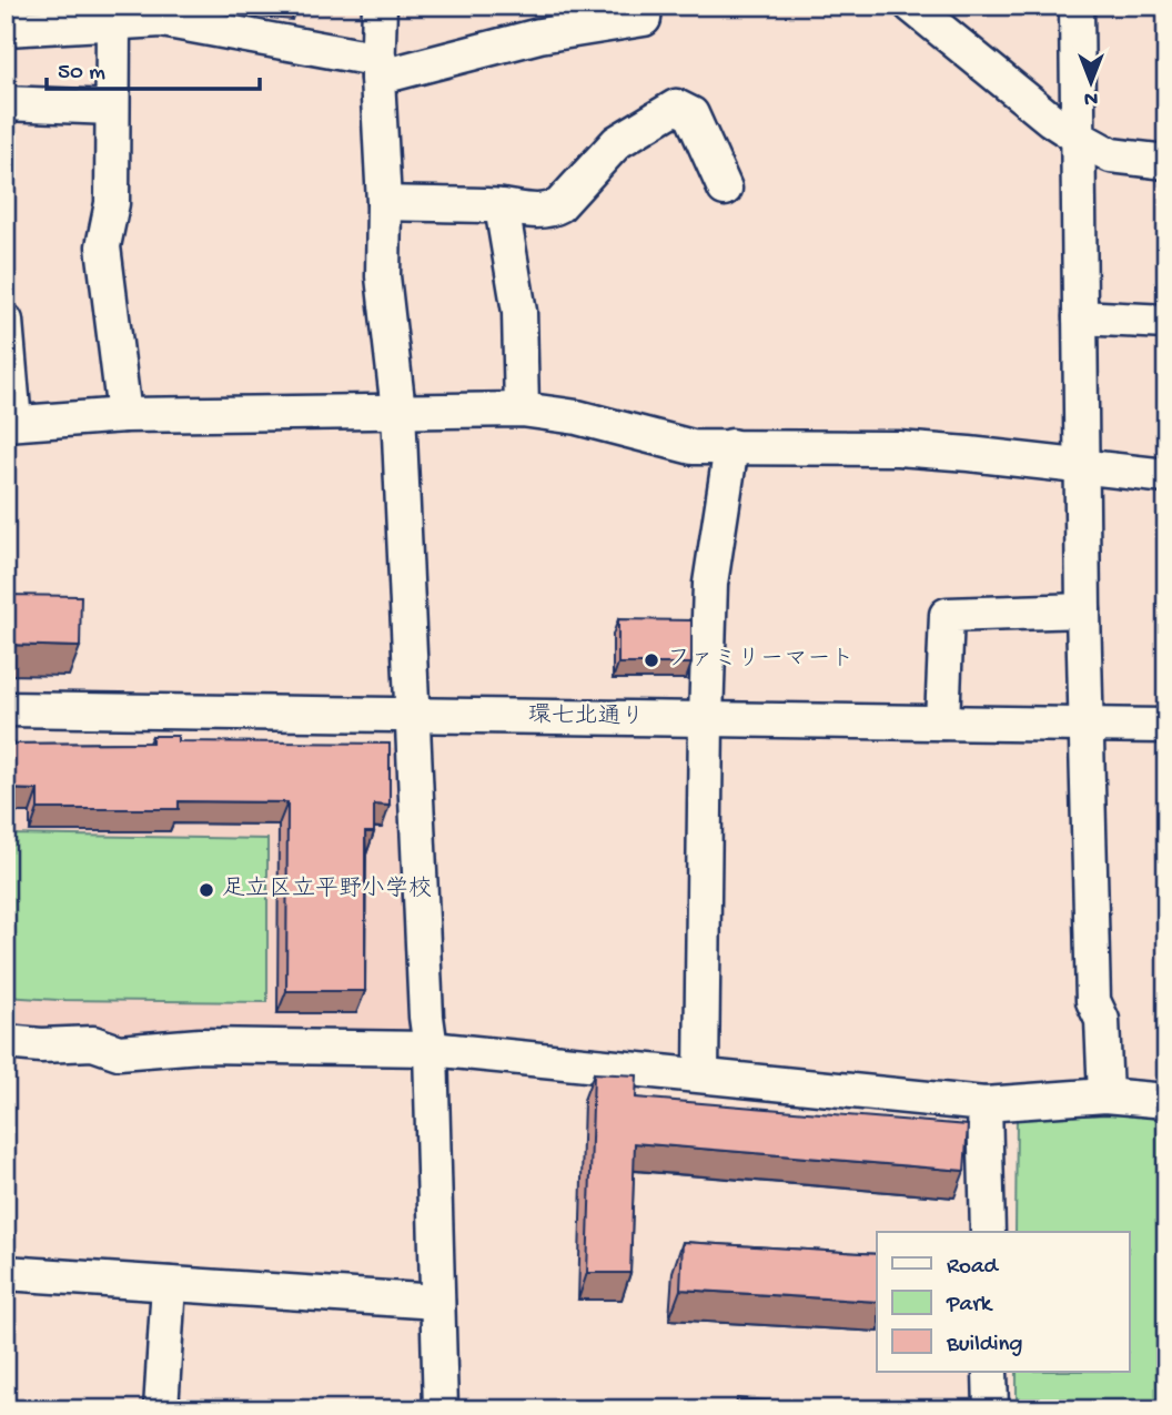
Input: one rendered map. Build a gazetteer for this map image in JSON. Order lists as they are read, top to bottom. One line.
{"streets":{"street":["環七北通り"]},"places":["ファミリーマート","足立区立平野小学校"],"legend":["Road","Park","Building"],"scale_bar":"50 m","north":"bottom"}
